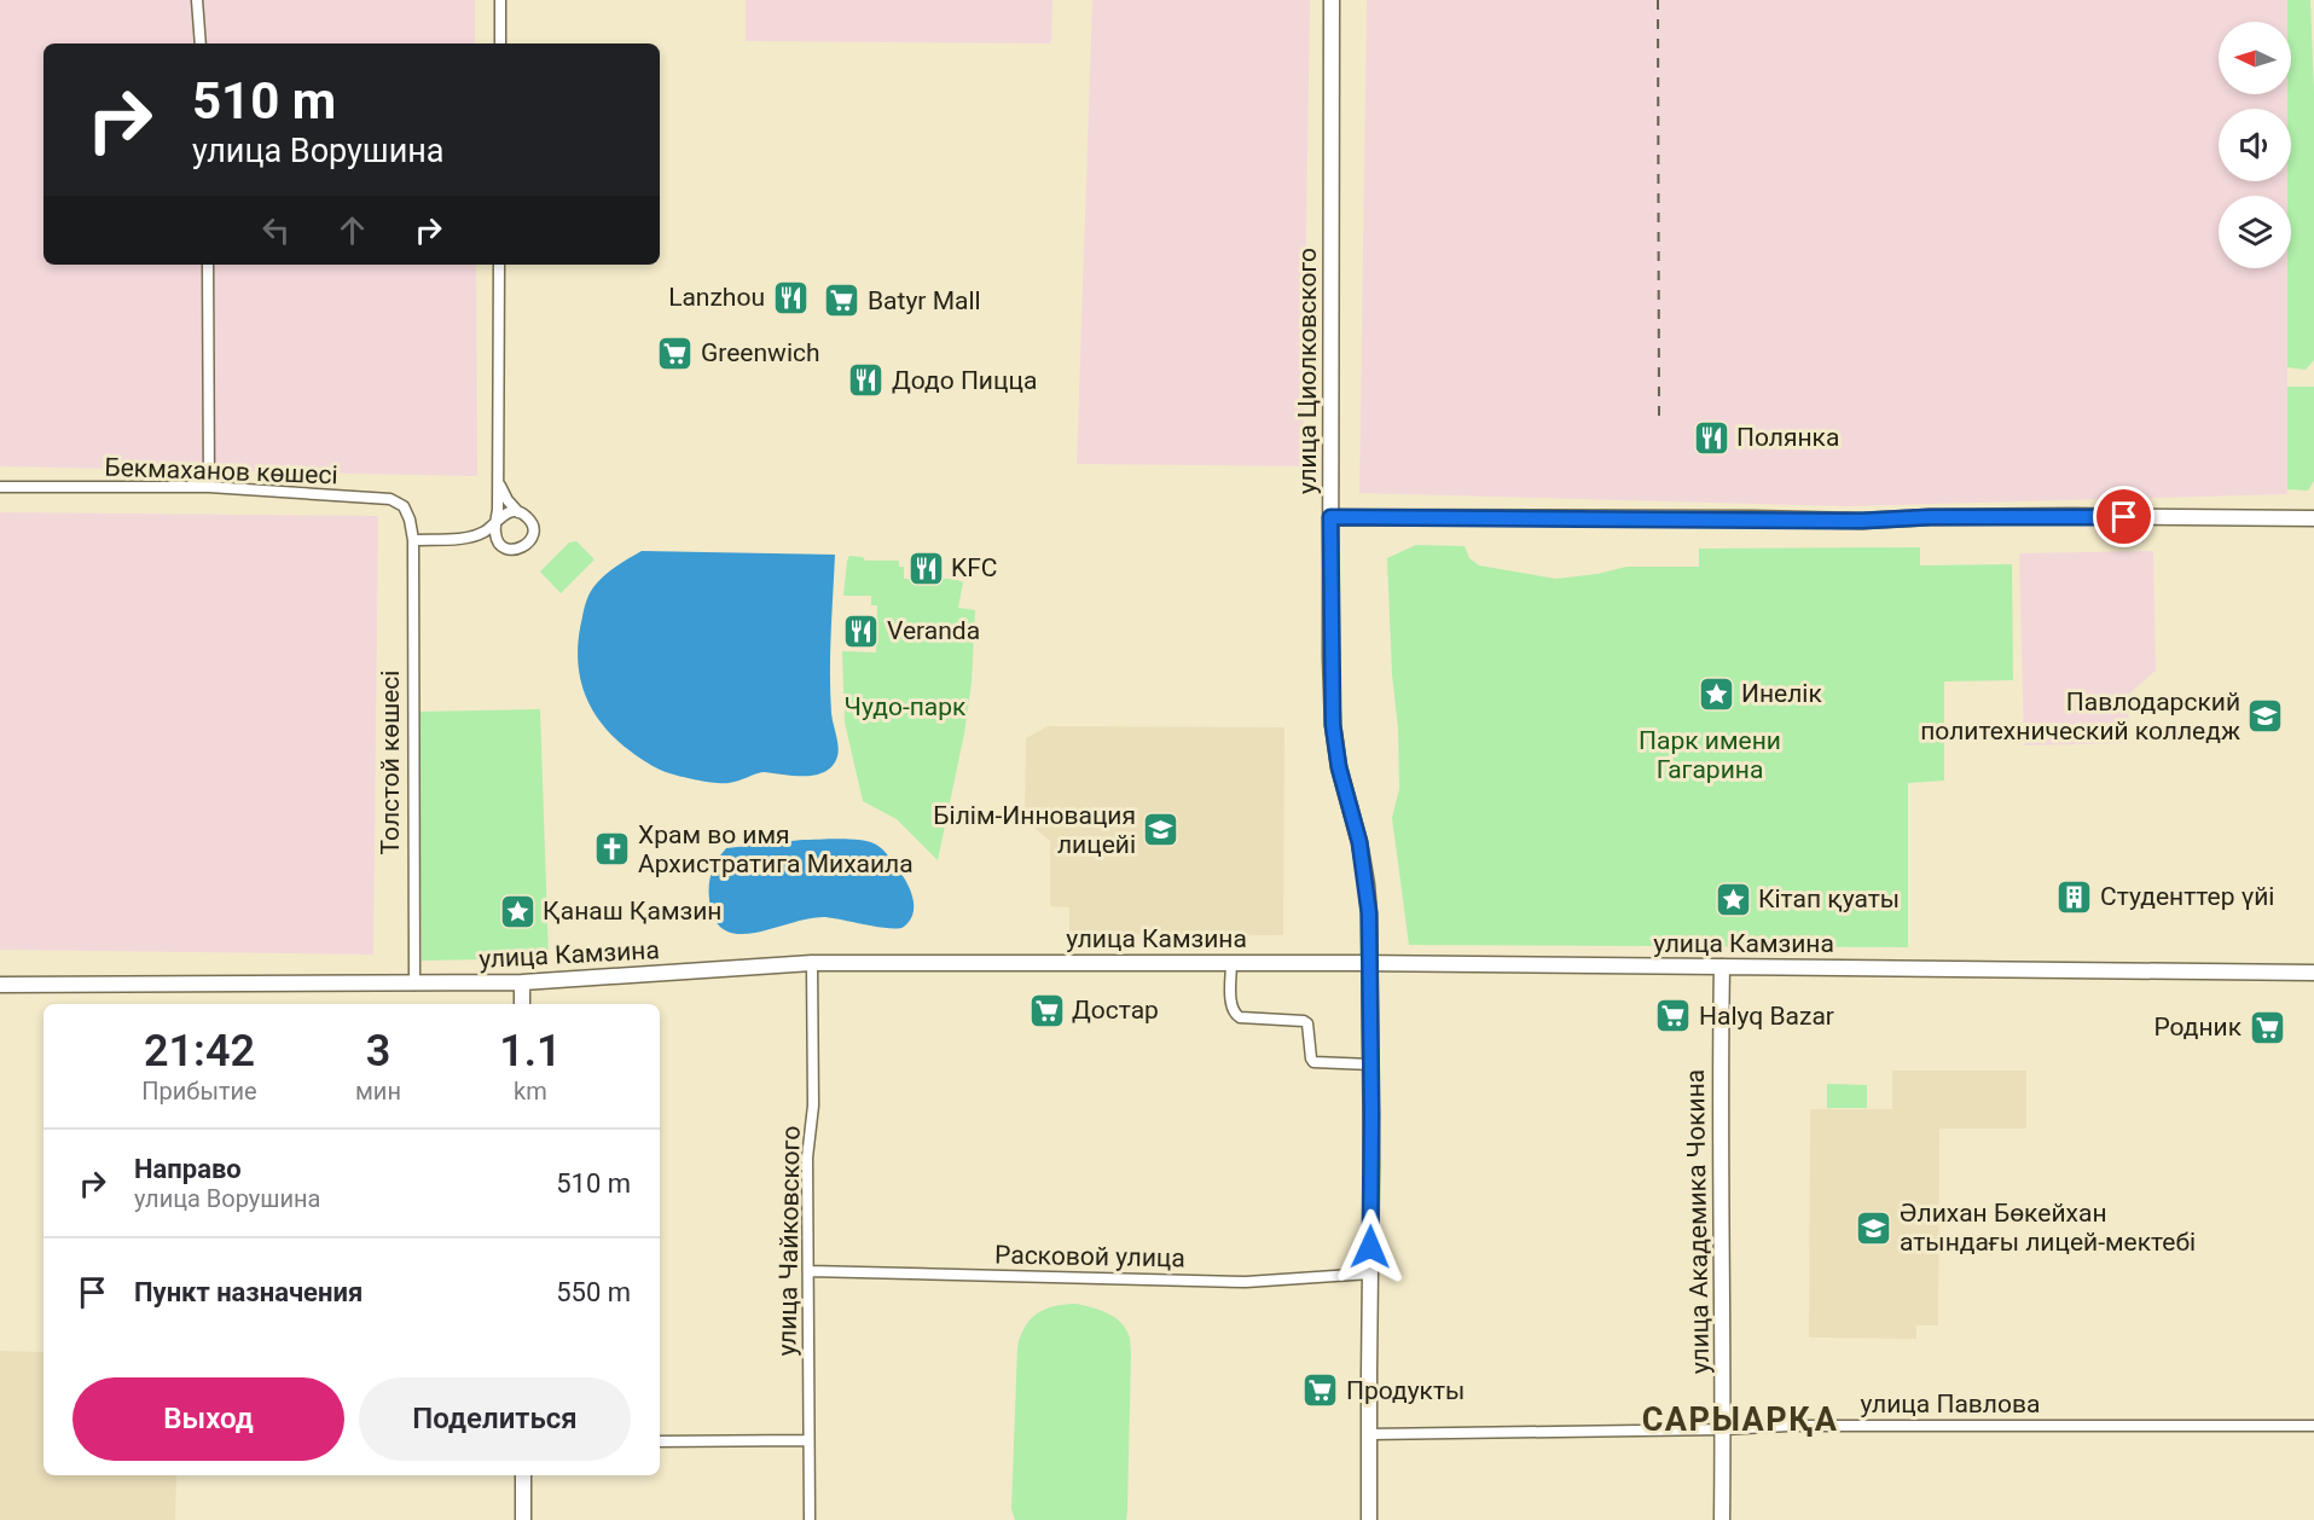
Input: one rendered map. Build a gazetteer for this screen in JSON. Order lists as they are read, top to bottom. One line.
{"streets":{"main road":["улица Циолковского","улица Камзина","улица Академика Чокина"],"street":["Бекмаханов көшесі","Толстой көшесі","улица Чайковского","Расковой улица","улица Павлова"]},"crossings":[["улица Циолковского","улица Камзина"],["улица Циолковского","Расковой улица"],["улица Циолковского","улица Павлова"],["Бекмаханов көшесі","Толстой көшесі"],["Толстой көшесі","улица Камзина"],["улица Камзина","улица Академика Чокина"],["улица Камзина","улица Чайковского"],["улица Академика Чокина","улица Павлова"],["улица Чайковского","Расковой улица"]],"districts":["САРЫАРҚА"],"parks":["Чудо-парк","Парк имени Гагарина"],"places":{"restaurant":["Lanzhou","Додо Пицца","Полянка","KFC","Veranda"],"supermarket":["Batyr Mall","Greenwich","Достар","Halyq Bazar","Родник","Продукты"],"place":["Инелік","Кітап қуаты","Қанаш Қамзин"],"school or university":["Павлодарский политехнический колледж","Білім-Инновация лицейі","Әлихан Бөкейхан атындағы лицей-мектебі"],"church":["Храм во имя Архистратига Михаила"],"building":["Студенттер үйі"]},"north":"left","page":{"turn":["510 m","улица Ворушина"],"eta":["21:42","Прибытие","3","мин","1.1","km"],"list":[{"name":"Направо","note":"улица Ворушина","value":"510 m"},{"name":"Пункт назначения","value":"550 m"}],"buttons":["Выход","Поделиться"]}}
